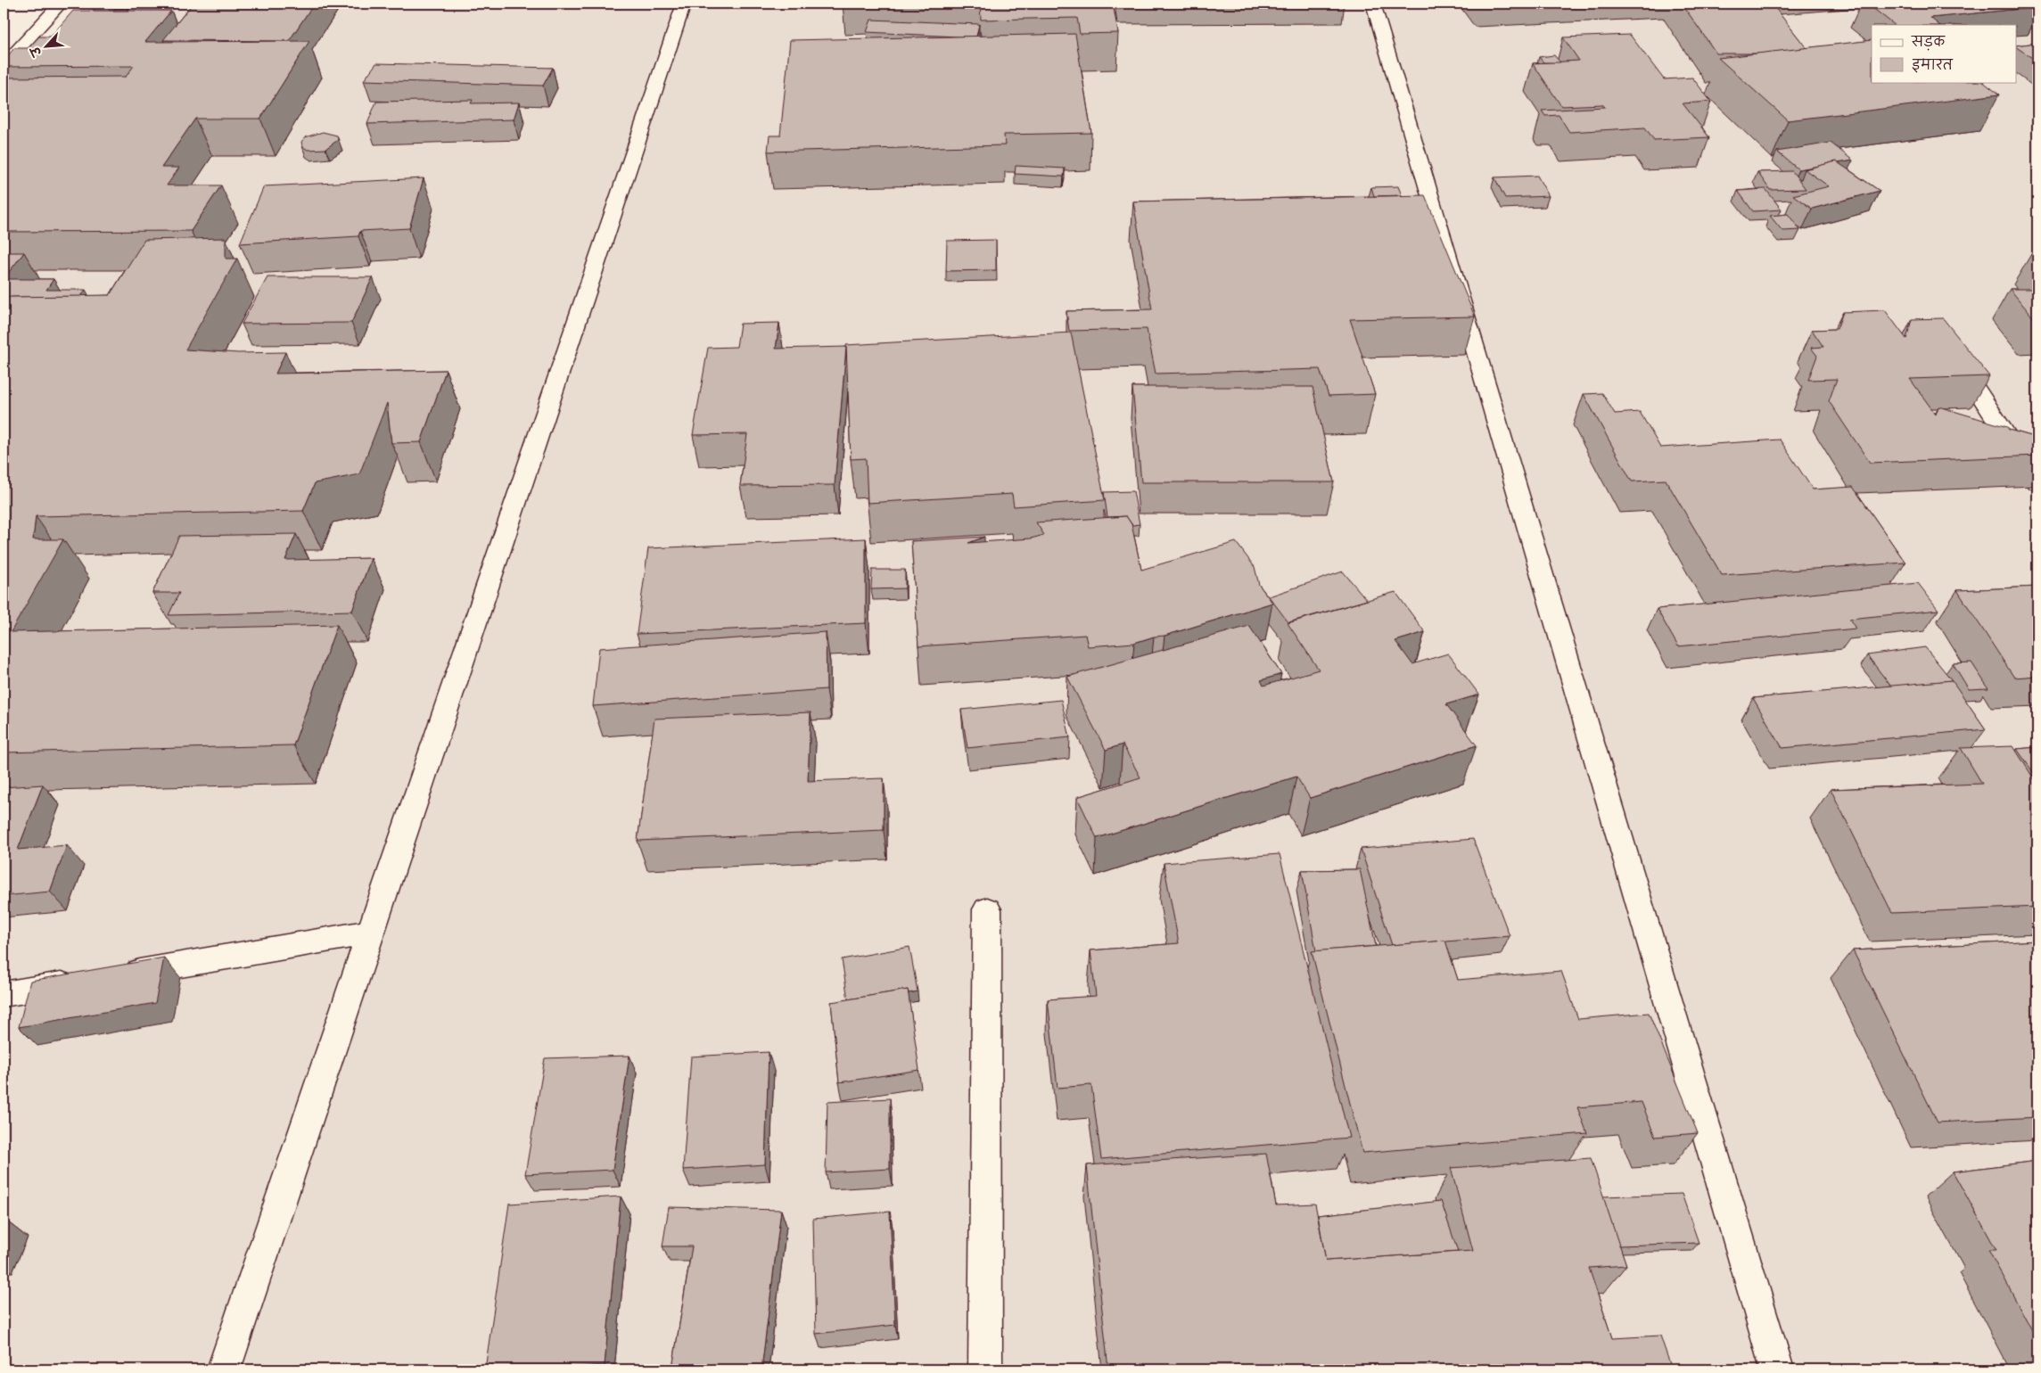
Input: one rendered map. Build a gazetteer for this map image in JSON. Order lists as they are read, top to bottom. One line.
{"legend":["सड़क","इमारत"],"north":"bottom left"}
